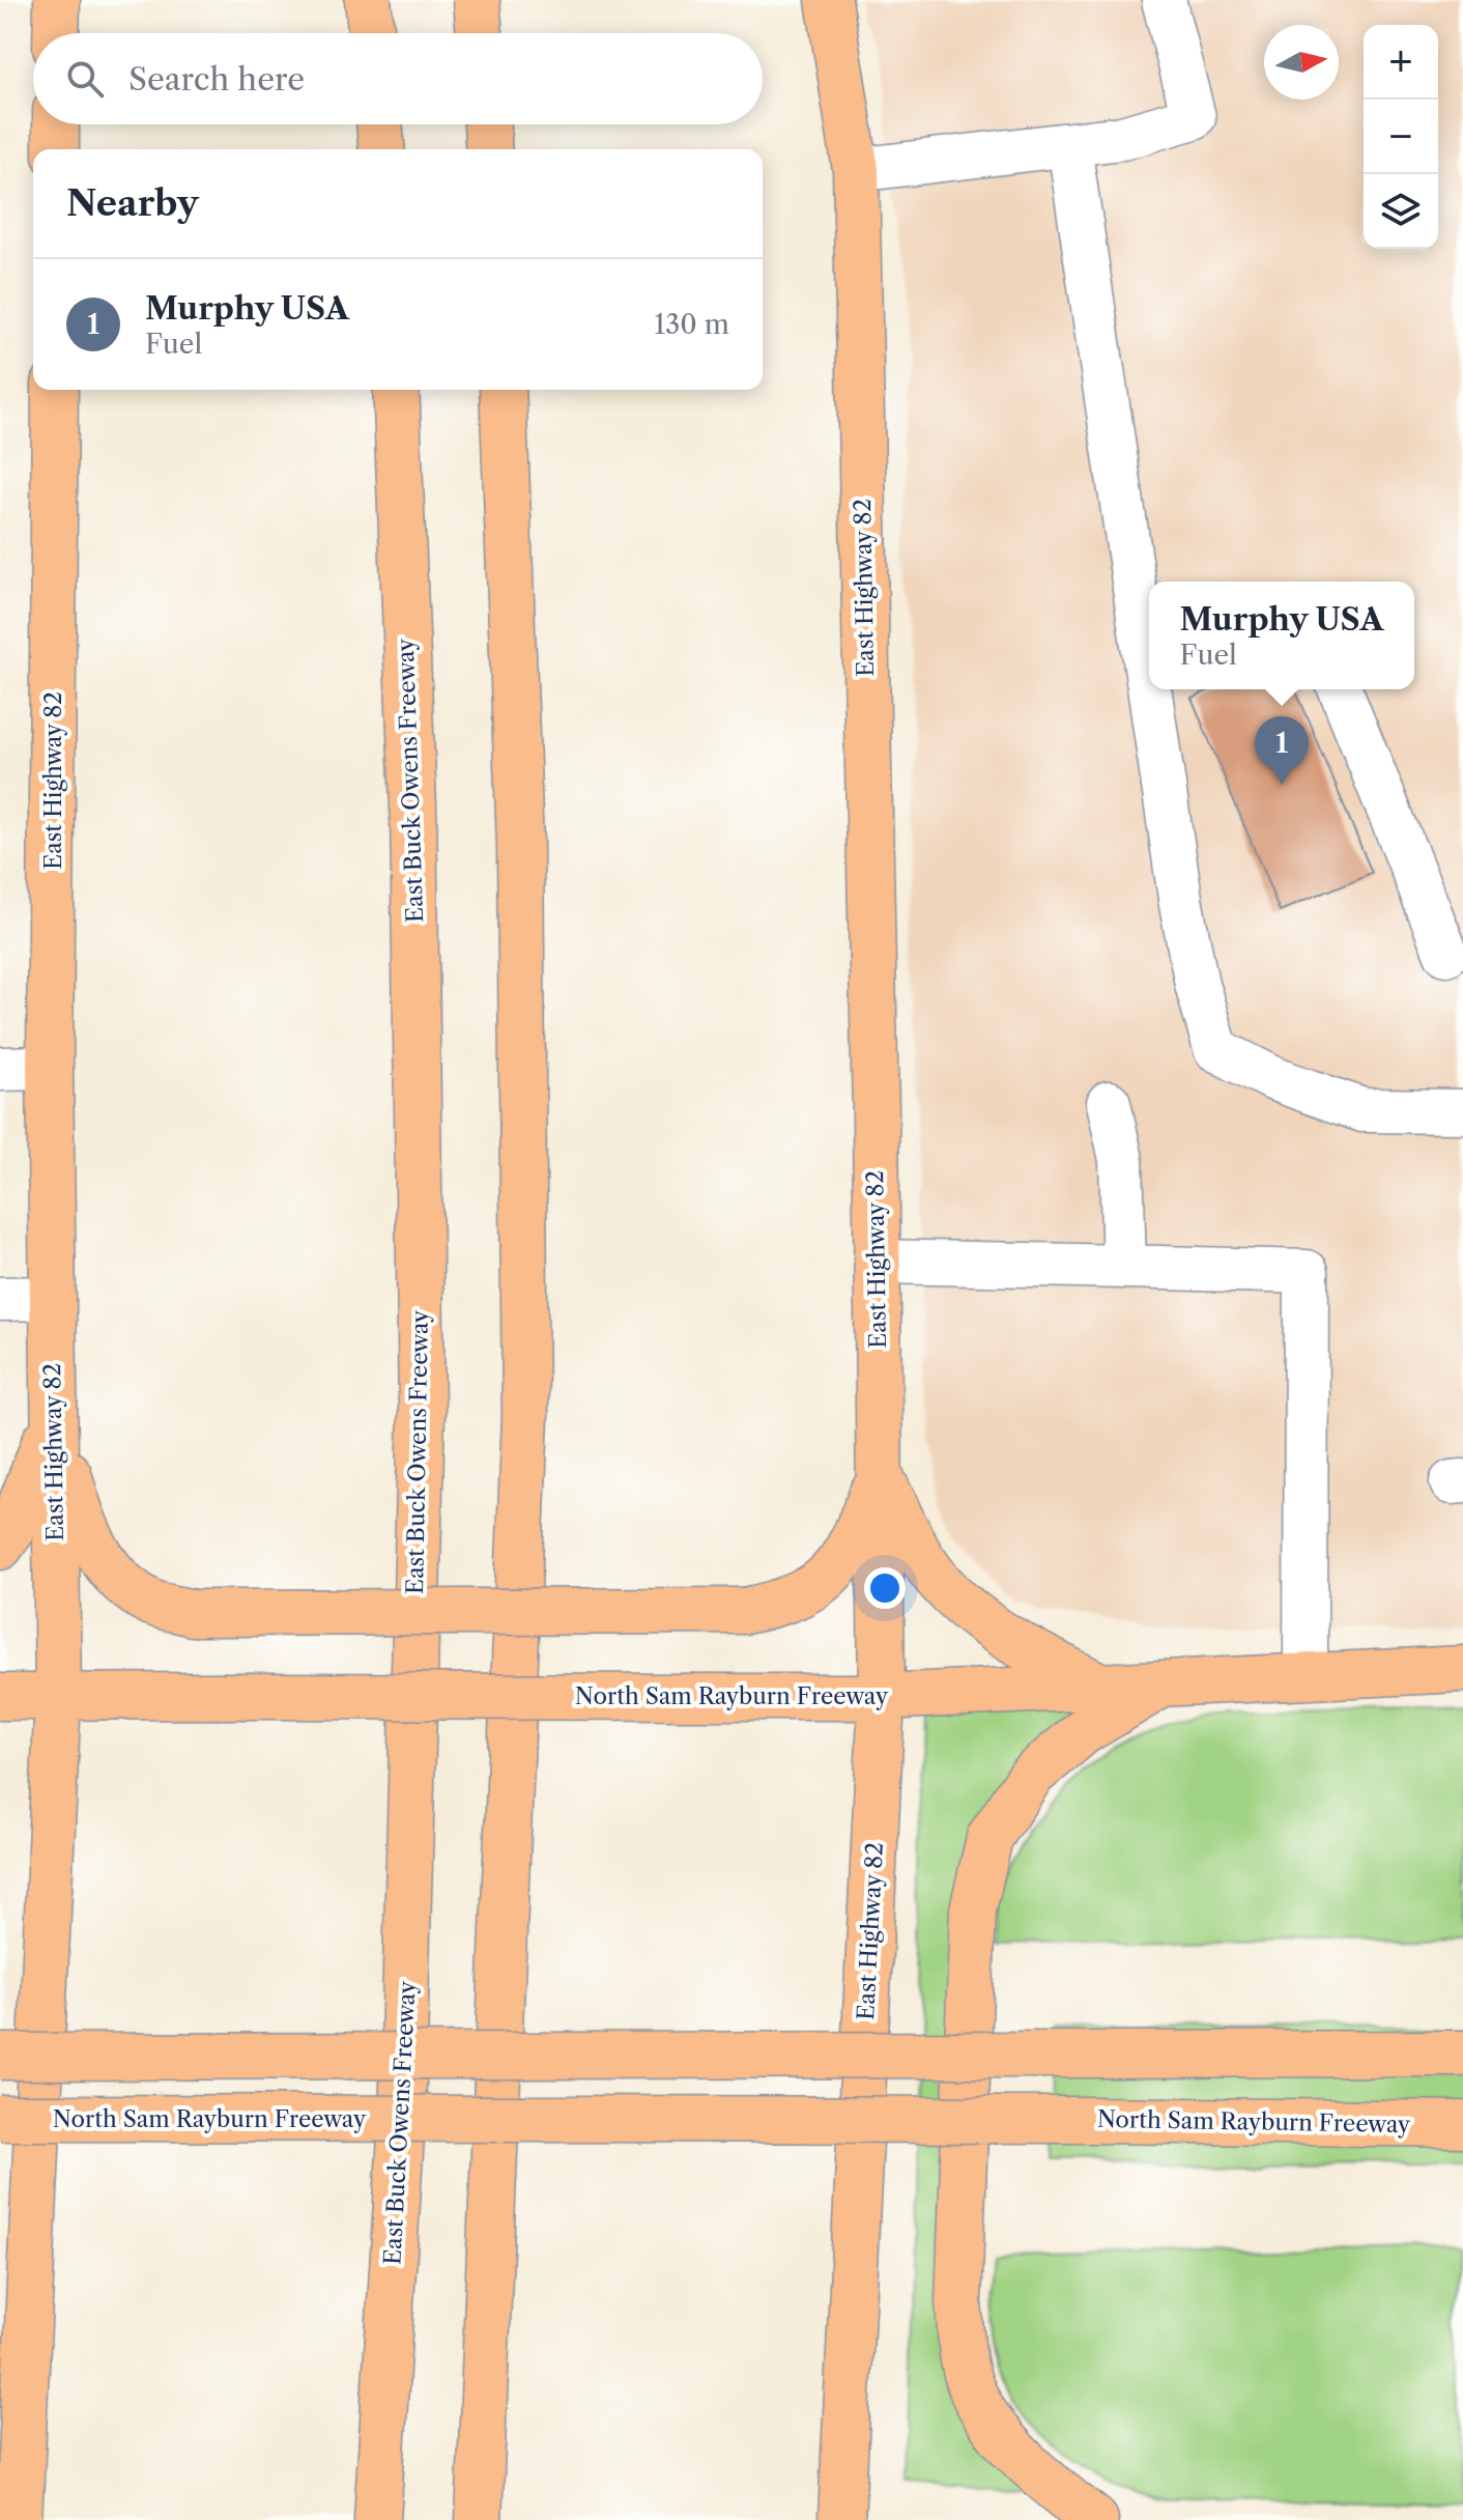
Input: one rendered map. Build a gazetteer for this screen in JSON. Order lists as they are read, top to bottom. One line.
{"streets":{"main road":["East Highway 82","East Buck Owens Freeway","North Sam Rayburn Freeway"]},"crossings":[["East Highway 82","North Sam Rayburn Freeway"]],"north":"right","page":{"map_buttons":["+","−"],"search":"Search here","heading":"Nearby","list":[{"mark":"1","name":"Murphy USA","note":"Fuel","value":"130 m"}],"popup":["Murphy USA","Fuel"],"pins":"1"}}
